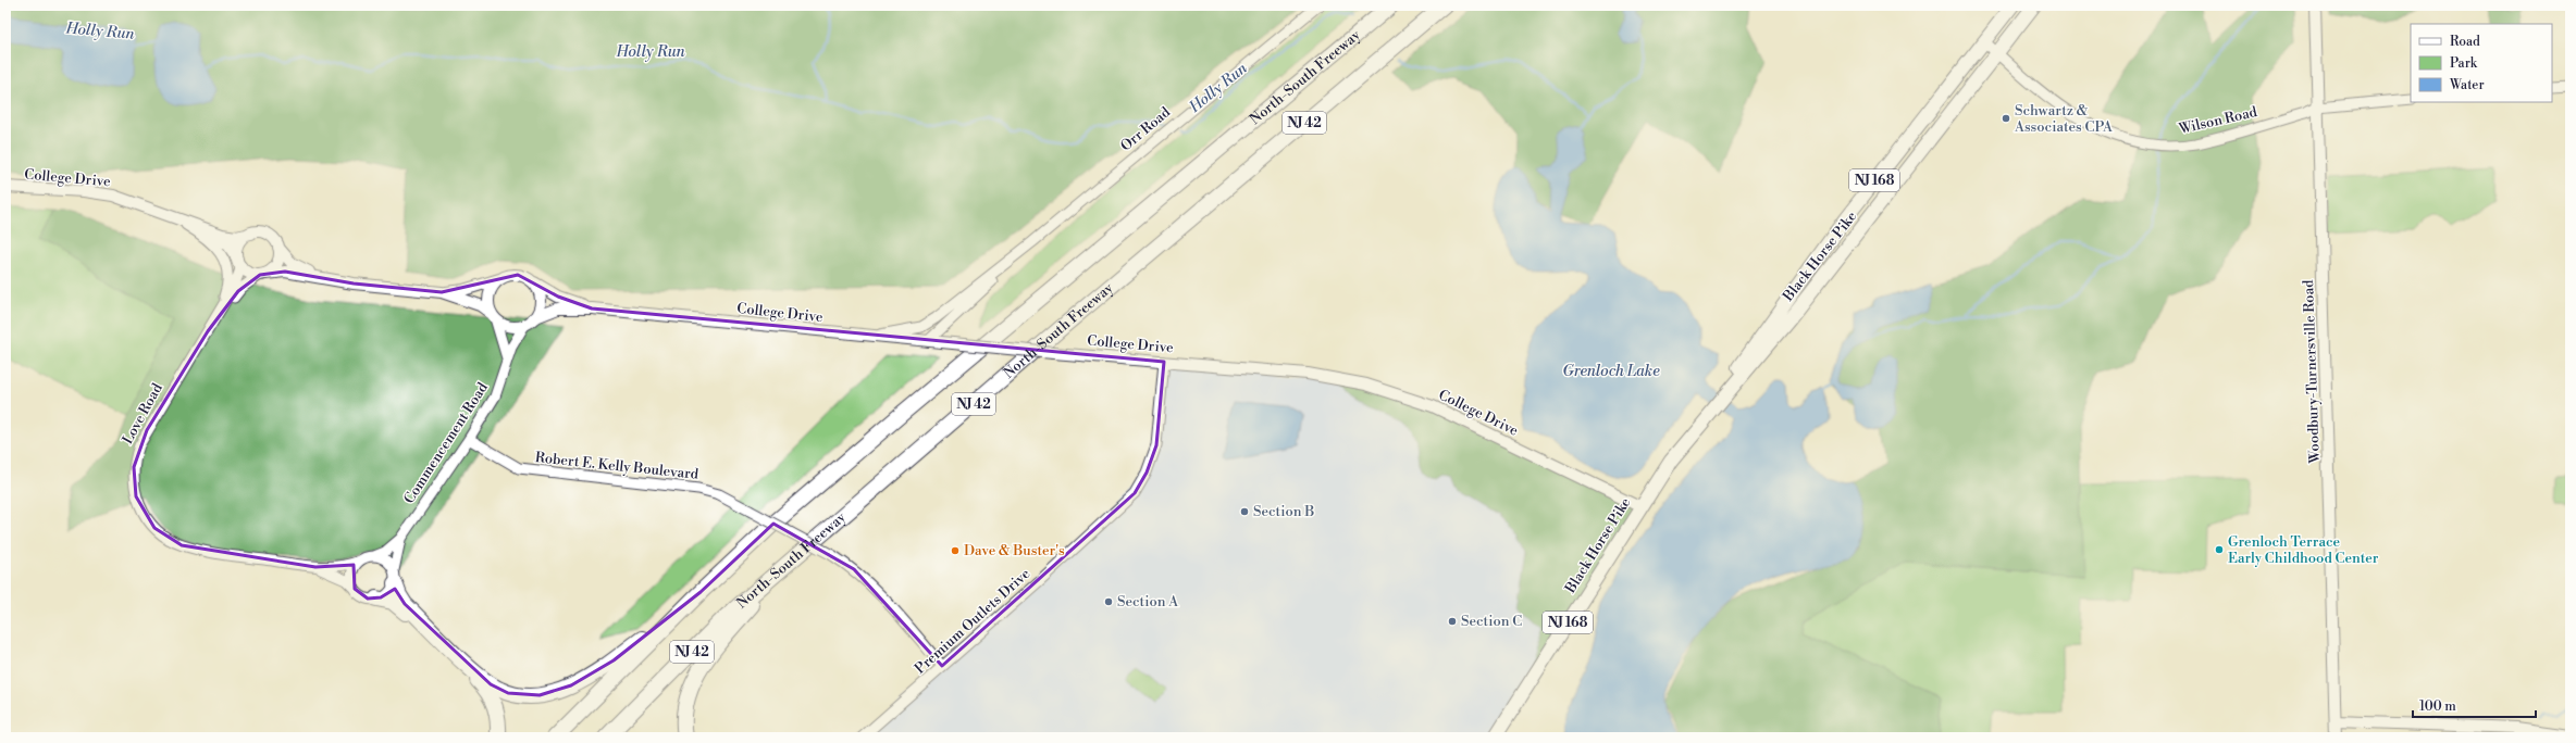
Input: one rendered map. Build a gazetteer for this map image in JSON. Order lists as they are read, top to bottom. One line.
{"streets":{"highway":["North-South Freeway","NJ 42"],"main road":["College Drive","NJ 168","Black Horse Pike","Woodbury-Turnersville Road"],"street":["Wilson Road","Orr Road","Love Road","Commencement Road","Robert E. Kelly Boulevard","Premium Outlets Drive"]},"crossings":[["Wilson Road","Black Horse Pike"],["Wilson Road","Woodbury-Turnersville Road"],["Orr Road","College Drive"],["College Drive","Black Horse Pike"],["College Drive","Love Road"],["College Drive","Commencement Road"],["College Drive","Premium Outlets Drive"],["Love Road","Commencement Road"],["Commencement Road","Robert E. Kelly Boulevard"],["Robert E. Kelly Boulevard","Premium Outlets Drive"]],"water":["Holly Run","Grenloch Lake"],"places":["Schwartz & Associates CPA","Section B","Grenloch Terrace Early Childhood Center","Dave & Buster's","Section A","Section C"],"legend":["Road","Park","Water"],"scale_bar":"100 m"}
